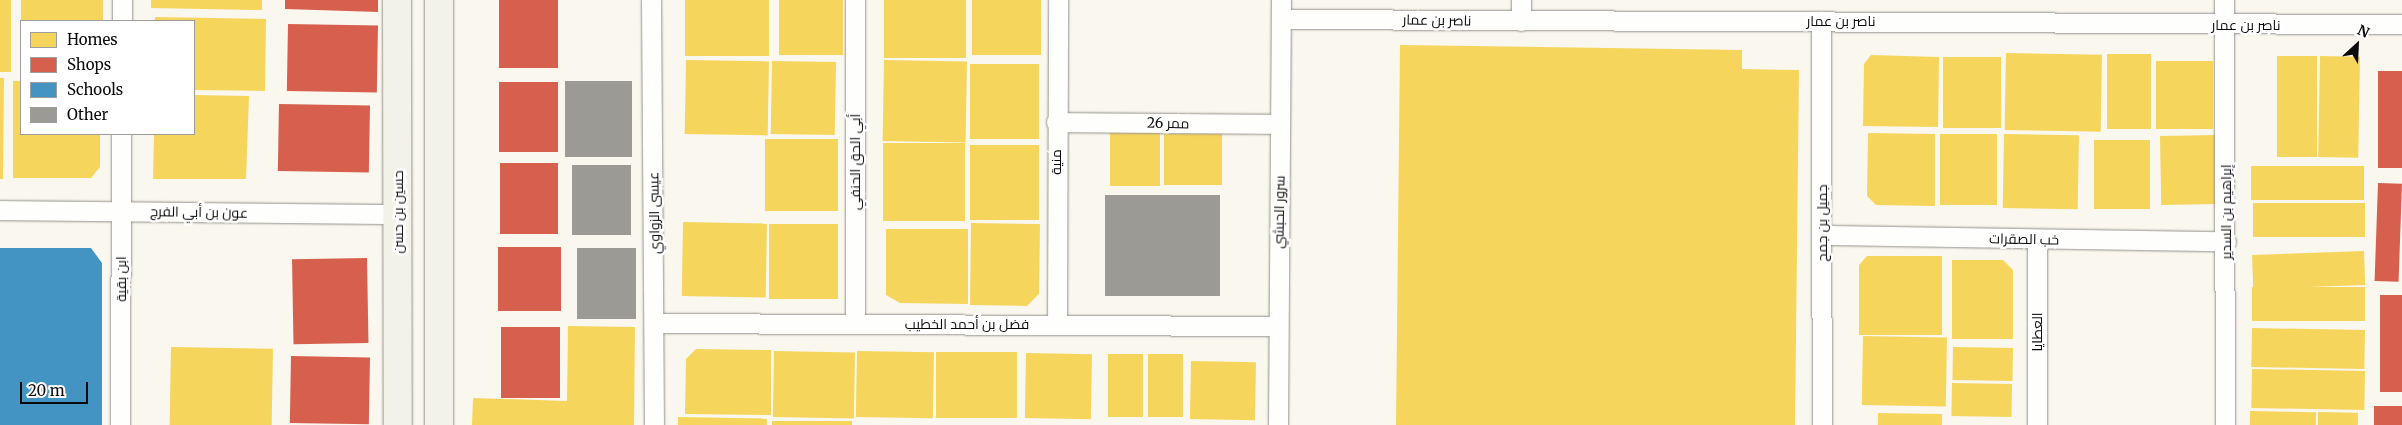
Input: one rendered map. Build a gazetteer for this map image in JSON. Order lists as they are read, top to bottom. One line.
{"streets":{"street":["ناصر بن عمار","ممر 26","أبي الحق الحنفي","منية","عون بن أبي الفرج","حسين بن حسن","سرور الحبشي","إبراهيم بن السدير","عيسى الزواوي","جميل بن جمح","خب الصقرات","ابن بقية","فضل بن أحمد الخطيب","العطايا"]},"crossings":[["ناصر بن عمار","سرور الحبشي"],["ناصر بن عمار","إبراهيم بن السدير"],["ناصر بن عمار","جميل بن جمح"],["ممر 26","منية"],["ممر 26","سرور الحبشي"],["أبي الحق الحنفي","فضل بن أحمد الخطيب"],["منية","فضل بن أحمد الخطيب"],["عون بن أبي الفرج","حسين بن حسن"],["عون بن أبي الفرج","ابن بقية"],["سرور الحبشي","فضل بن أحمد الخطيب"],["إبراهيم بن السدير","خب الصقرات"],["عيسى الزواوي","فضل بن أحمد الخطيب"],["جميل بن جمح","خب الصقرات"],["خب الصقرات","العطايا"]],"legend":["Homes","Shops","Schools","Other"],"scale_bar":"20 m","north":"top right"}
